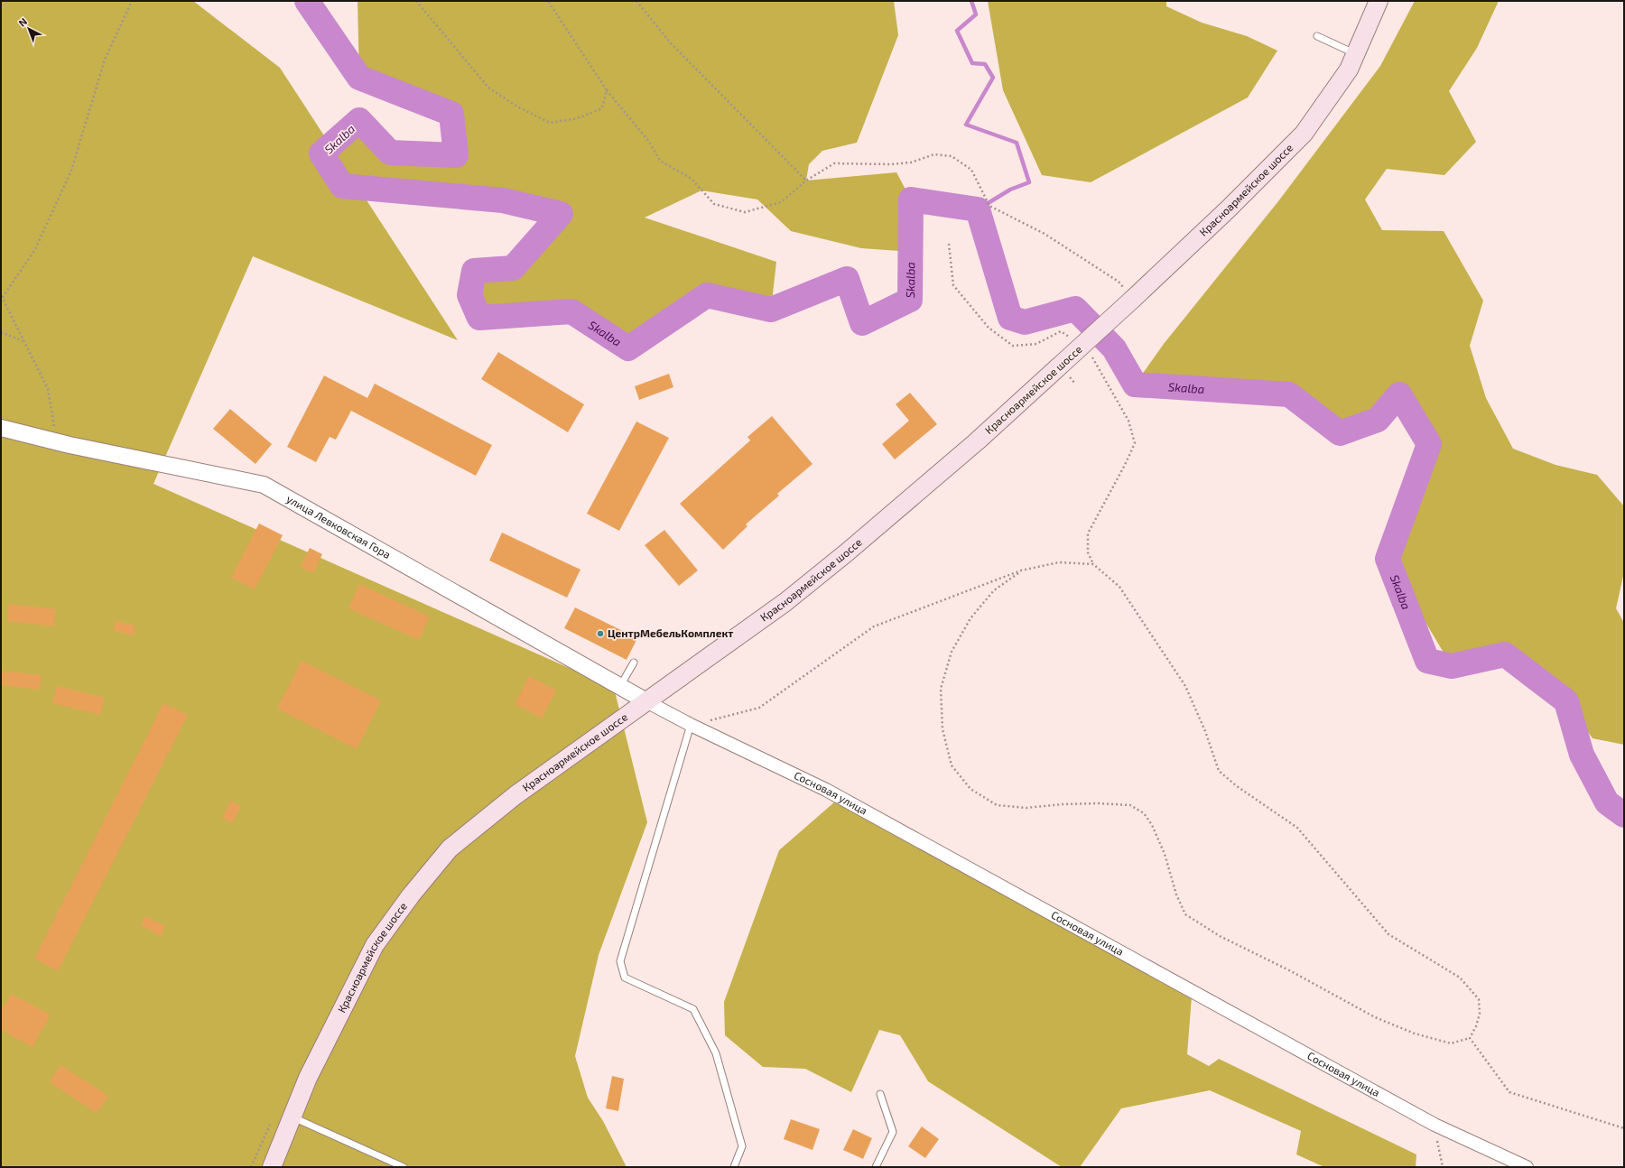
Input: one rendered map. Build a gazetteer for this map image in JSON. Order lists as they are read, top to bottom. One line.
{"streets":{"main road":["Красноармейское шоссе"],"street":["улица Левковская Гора","Сосновая улица"]},"crossings":[["Красноармейское шоссе","улица Левковская Гора"],["Красноармейское шоссе","Сосновая улица"],["улица Левковская Гора","Сосновая улица"]],"water":["Skalba"],"places":["ЦентрМебельКомплект"],"north":"top left"}
